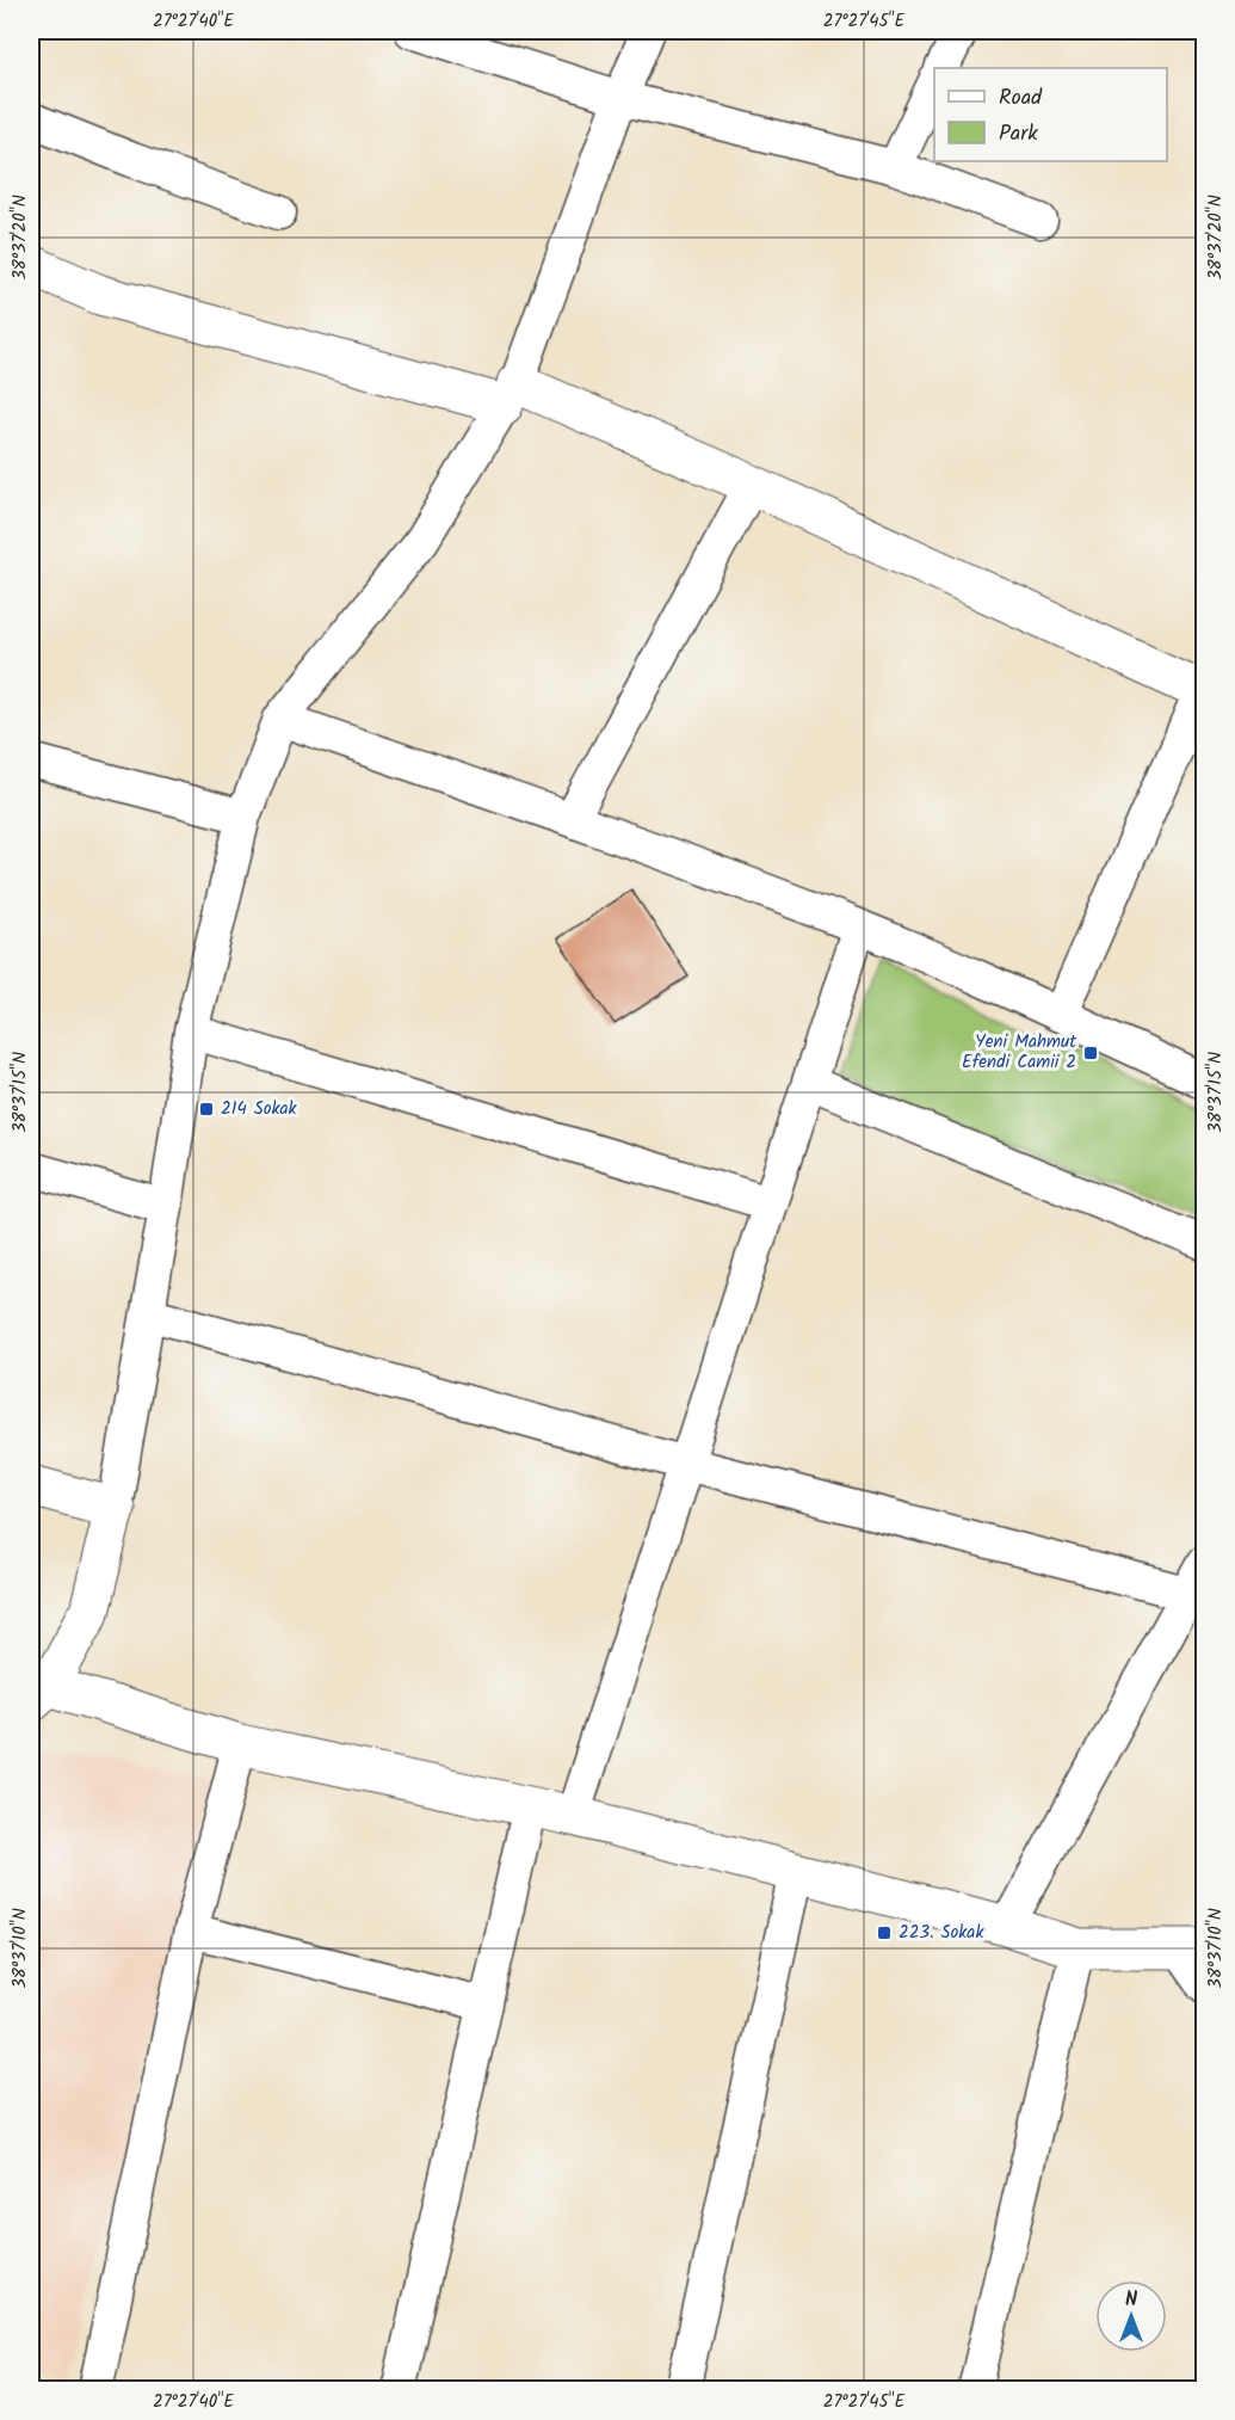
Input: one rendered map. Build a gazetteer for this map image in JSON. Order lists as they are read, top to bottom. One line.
{"places":{"transit":["Yeni Mahmut Efendi Camii 2","214 Sokak","223. Sokak"]},"legend":["Road","Park"],"north":"top","coordinates":["27°27'40\"E","27°27'45\"E","38°37'20\"N","38°37'15\"N","38°37'10\"N"]}
